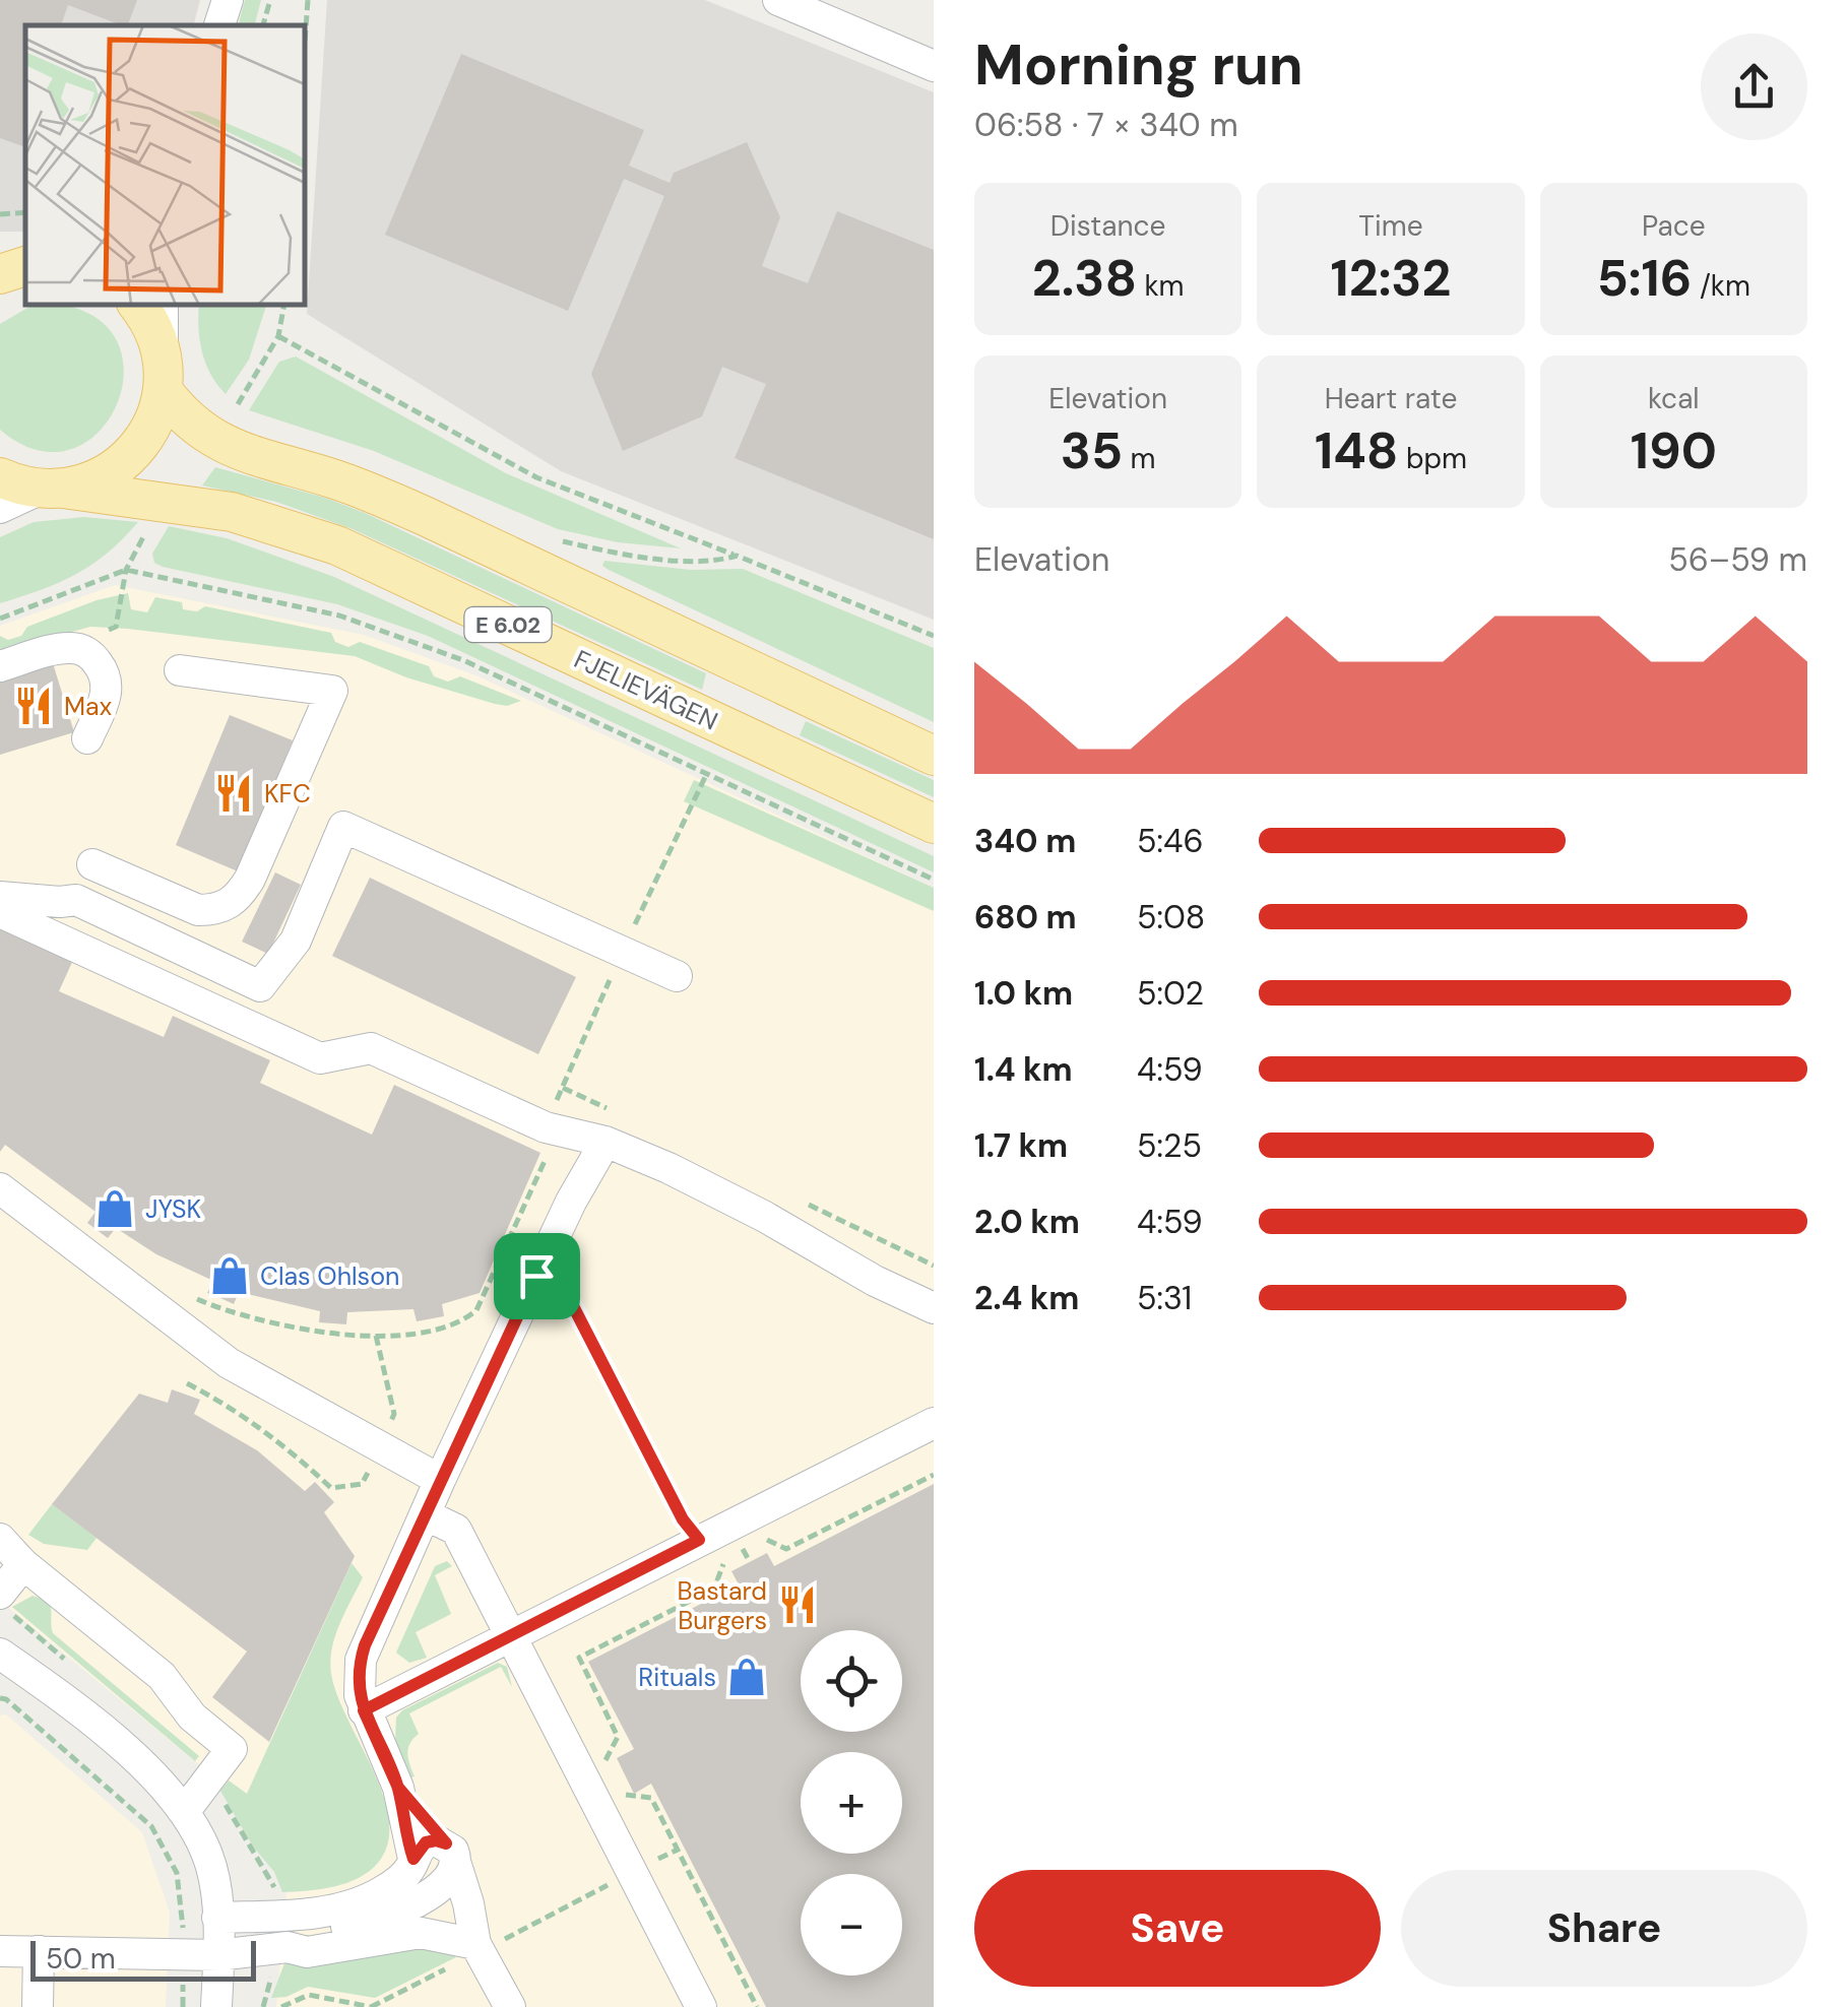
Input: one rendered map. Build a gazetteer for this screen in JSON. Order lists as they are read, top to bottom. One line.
{"streets":{"main road":["E 6.02","FJELIEVÄGEN"]},"places":{"restaurant":["Max","KFC","Bastard Burgers"],"shop":["JYSK","Clas Ohlson","Rituals"]},"scale_bar":"50 m","page":{"heading":["Morning run","06:58 · 7 × 340 m"],"stats":[["Distance","2.38 km"],["Time","12:32"],["Pace","5:16 /km"],["Elevation","35 m"],["Heart rate","148 bpm"],["kcal","190"]],"chart":["Elevation","56–59 m"],"list":[{"name":"340 m","note":"5:46"},{"name":"680 m","note":"5:08"},{"name":"1.0 km","note":"5:02"},{"name":"1.4 km","note":"4:59"},{"name":"1.7 km","note":"5:25"},{"name":"2.0 km","note":"4:59"},{"name":"2.4 km","note":"5:31"}],"map_buttons":["+","−"],"buttons":["Save","Share"],"scale":"50 m"}}
